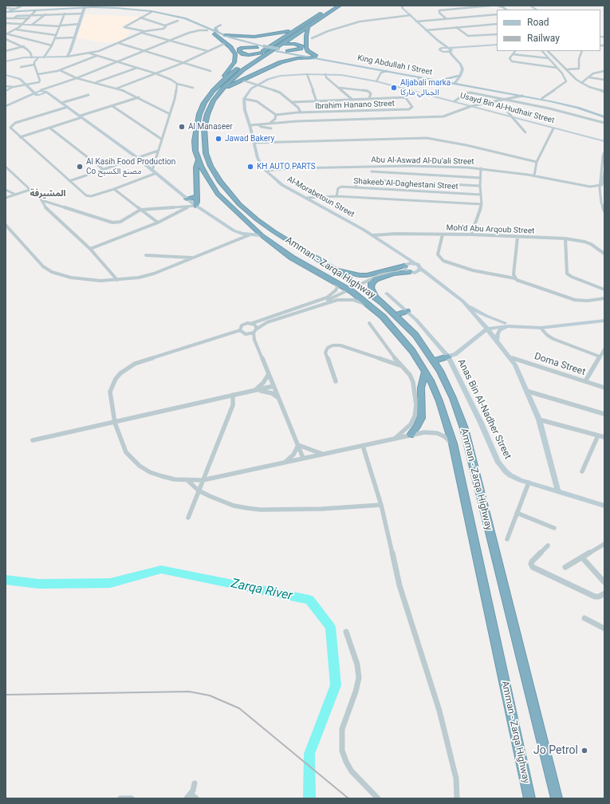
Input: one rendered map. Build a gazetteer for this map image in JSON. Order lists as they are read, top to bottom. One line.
{"streets":{"highway":["Amman - Zarqa Highway"],"main road":["King Abdullah I Street"],"street":["Ibrahim Hanano Street","Usayd Bin Al-Hudhair Street","Abu Al-Aswad Al-Du’ali Street","Shakeeb Al-Daghestani Street","Al-Morabetoun Street","Moh’d Abu Arqoub Street","Doma Street","Anas Bin Al-Nadher Street"]},"crossings":[["Ibrahim Hanano Street","Usayd Bin Al-Hudhair Street"],["Abu Al-Aswad Al-Du’ali Street","Al-Morabetoun Street"],["Shakeeb Al-Daghestani Street","Al-Morabetoun Street"],["Al-Morabetoun Street","Moh’d Abu Arqoub Street"]],"districts":["المشيرفة"],"water":["Zarqa River"],"places":["Aljabali marka الجبالي ماركا","Al Manaseer","Jawad Bakery","Al Kasih Food Production Co مصنع الكسيح","KH AUTO PARTS","Jo Petrol"],"legend":["Road","Railway"]}
